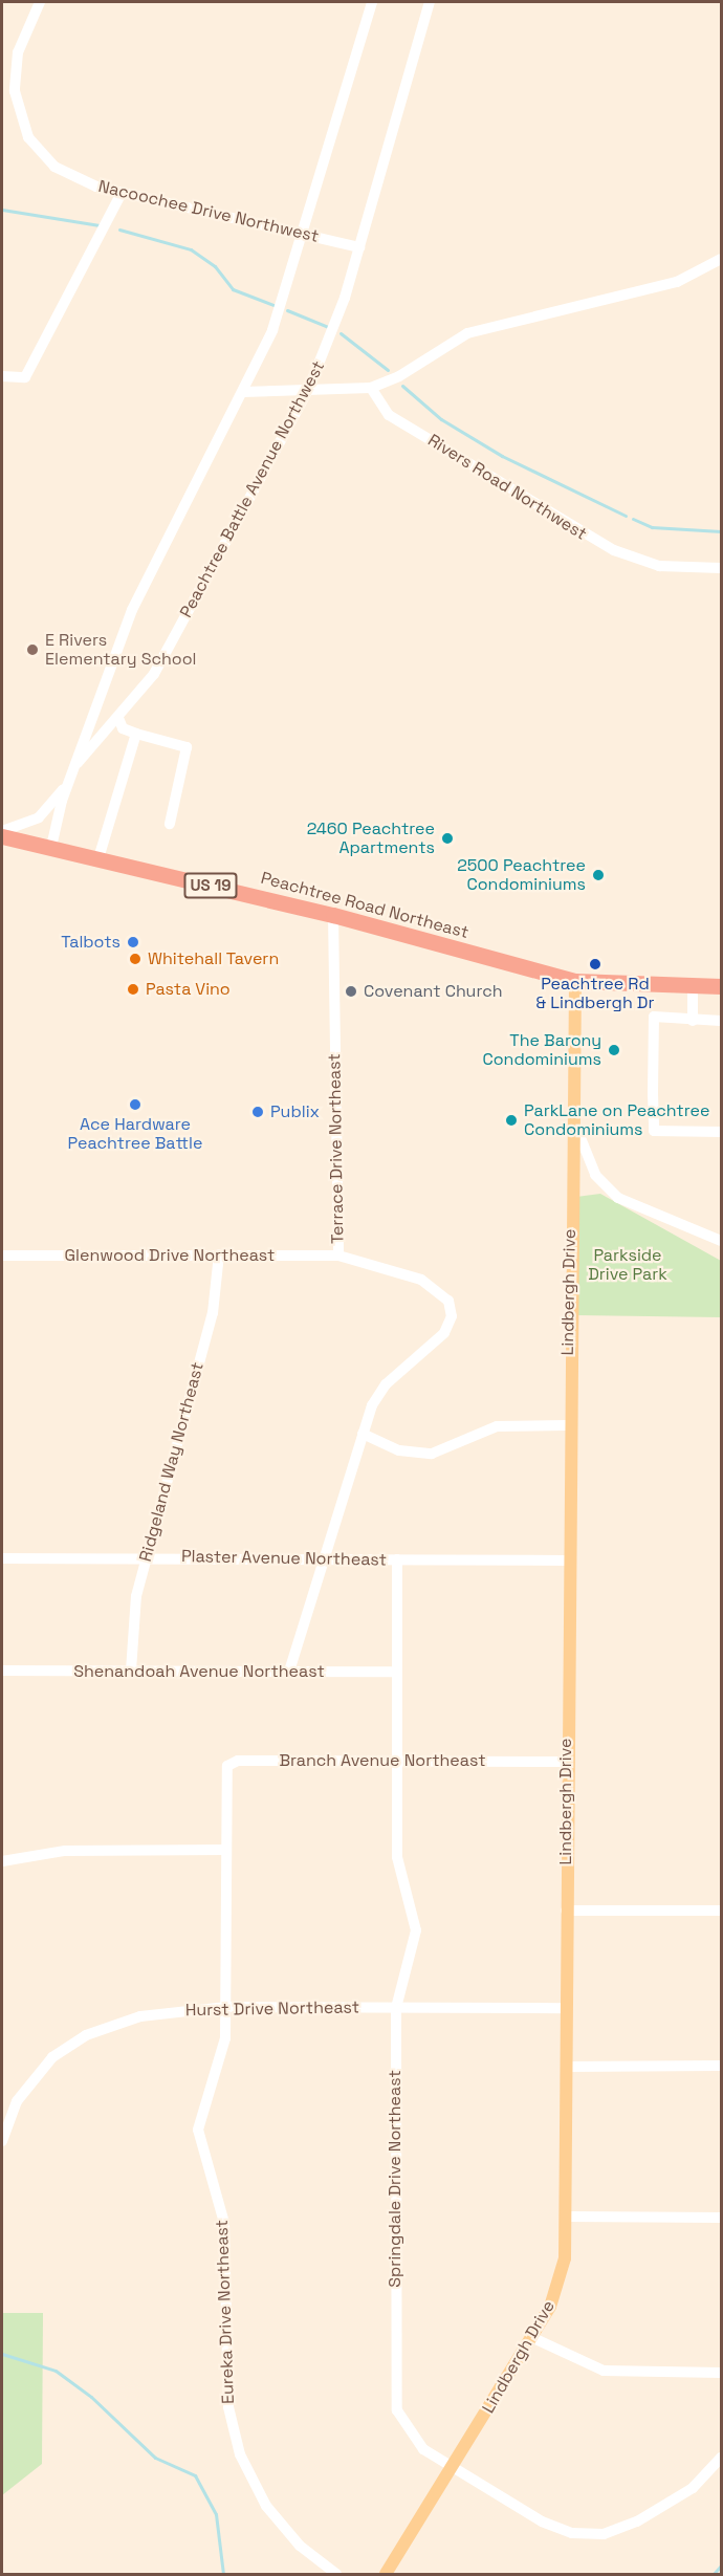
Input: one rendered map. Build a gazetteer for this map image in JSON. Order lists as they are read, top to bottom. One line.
{"streets":{"highway":["US 19","Peachtree Road Northeast"],"main road":["Lindbergh Drive"],"street":["Nacoochee Drive Northwest","Rivers Road Northwest","Peachtree Battle Avenue Northwest","Terrace Drive Northeast","Glenwood Drive Northeast","Ridgeland Way Northeast","Plaster Avenue Northeast","Shenandoah Avenue Northeast","Branch Avenue Northeast","Hurst Drive Northeast","Springdale Drive Northeast","Eureka Drive Northeast"]},"crossings":[["Nacoochee Drive Northwest","Peachtree Battle Avenue Northwest"],["Peachtree Battle Avenue Northwest","Peachtree Road Northeast"],["Peachtree Road Northeast","Terrace Drive Northeast"],["Peachtree Road Northeast","Lindbergh Drive"],["Terrace Drive Northeast","Glenwood Drive Northeast"],["Terrace Drive Northeast","Plaster Avenue Northeast"],["Terrace Drive Northeast","Shenandoah Avenue Northeast"],["Glenwood Drive Northeast","Ridgeland Way Northeast"],["Lindbergh Drive","Plaster Avenue Northeast"],["Lindbergh Drive","Branch Avenue Northeast"],["Lindbergh Drive","Hurst Drive Northeast"],["Lindbergh Drive","Springdale Drive Northeast"],["Ridgeland Way Northeast","Plaster Avenue Northeast"],["Ridgeland Way Northeast","Shenandoah Avenue Northeast"],["Plaster Avenue Northeast","Springdale Drive Northeast"],["Shenandoah Avenue Northeast","Springdale Drive Northeast"],["Branch Avenue Northeast","Springdale Drive Northeast"],["Branch Avenue Northeast","Eureka Drive Northeast"],["Hurst Drive Northeast","Springdale Drive Northeast"],["Hurst Drive Northeast","Eureka Drive Northeast"]],"parks":["Parkside Drive Park"],"places":["E Rivers Elementary School","2460 Peachtree Apartments","2500 Peachtree Condominiums","Talbots","Whitehall Tavern","Peachtree Rd & Lindbergh Dr","Pasta Vino","Covenant Church","The Barony Condominiums","Ace Hardware Peachtree Battle","Publix","ParkLane on Peachtree Condominiums"]}
